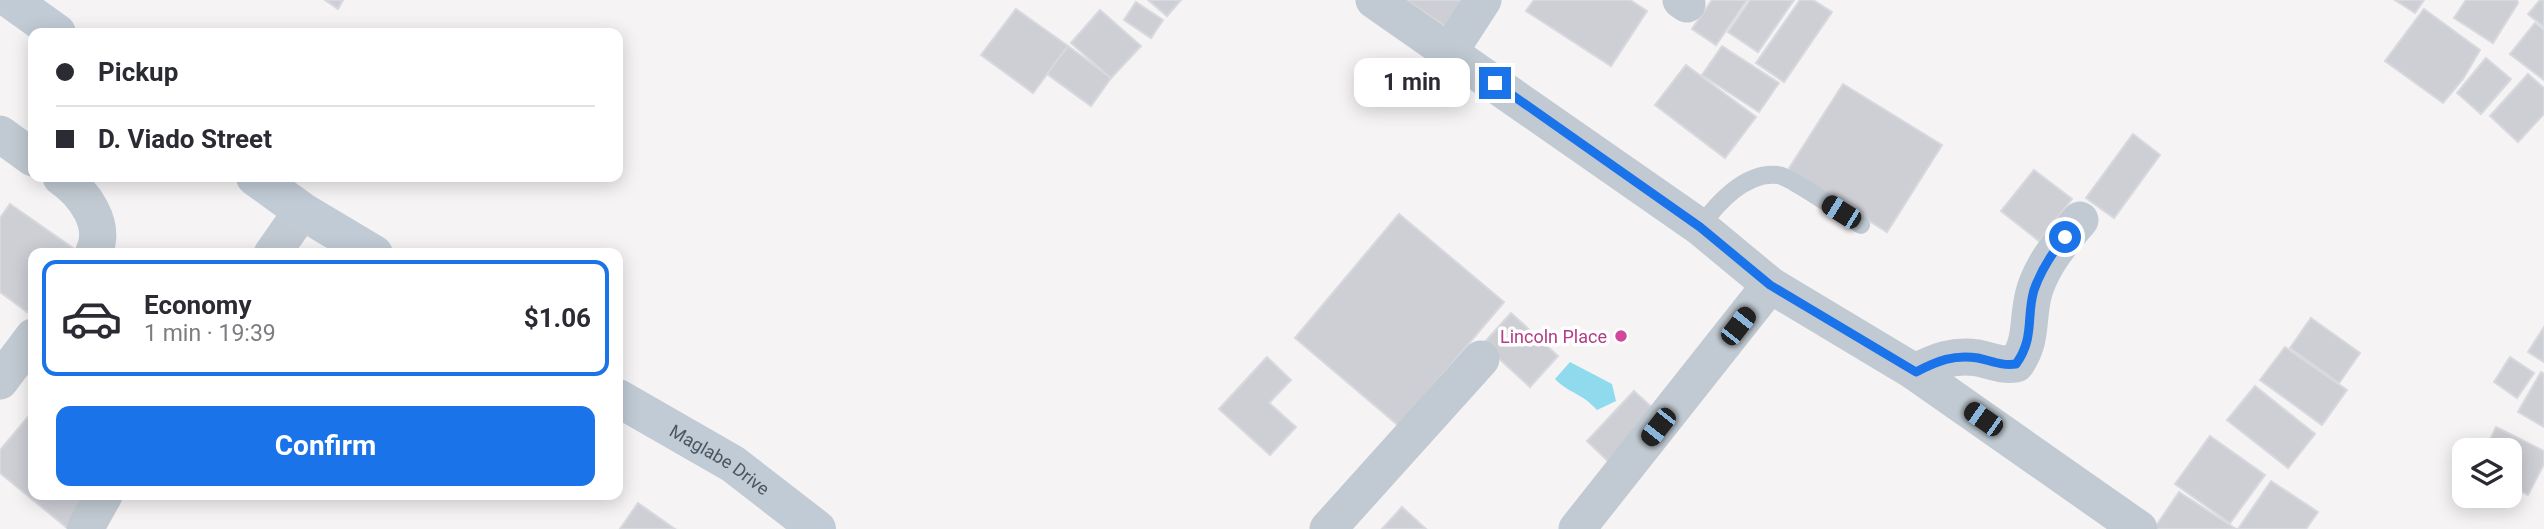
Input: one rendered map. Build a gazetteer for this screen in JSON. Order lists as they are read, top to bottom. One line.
{"streets":{"main road":["Maglabe Drive"]},"places":["Lincoln Place"],"page":{"banner":["Pickup","D. Viado Street"],"bubble":"1 min","list":[{"name":"Economy","note":"1 min · 19:39","value":"$1.06"}],"buttons":"Confirm"}}
